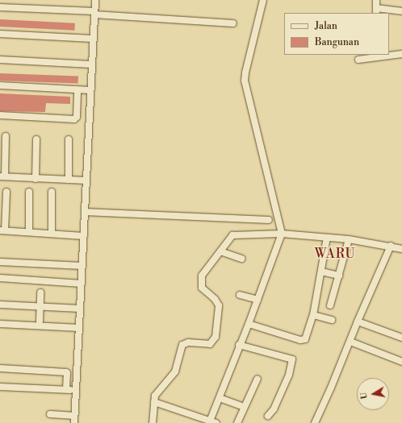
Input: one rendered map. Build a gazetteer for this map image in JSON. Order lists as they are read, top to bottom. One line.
{"districts":["WARU"],"legend":["Jalan","Bangunan"],"north":"left"}
